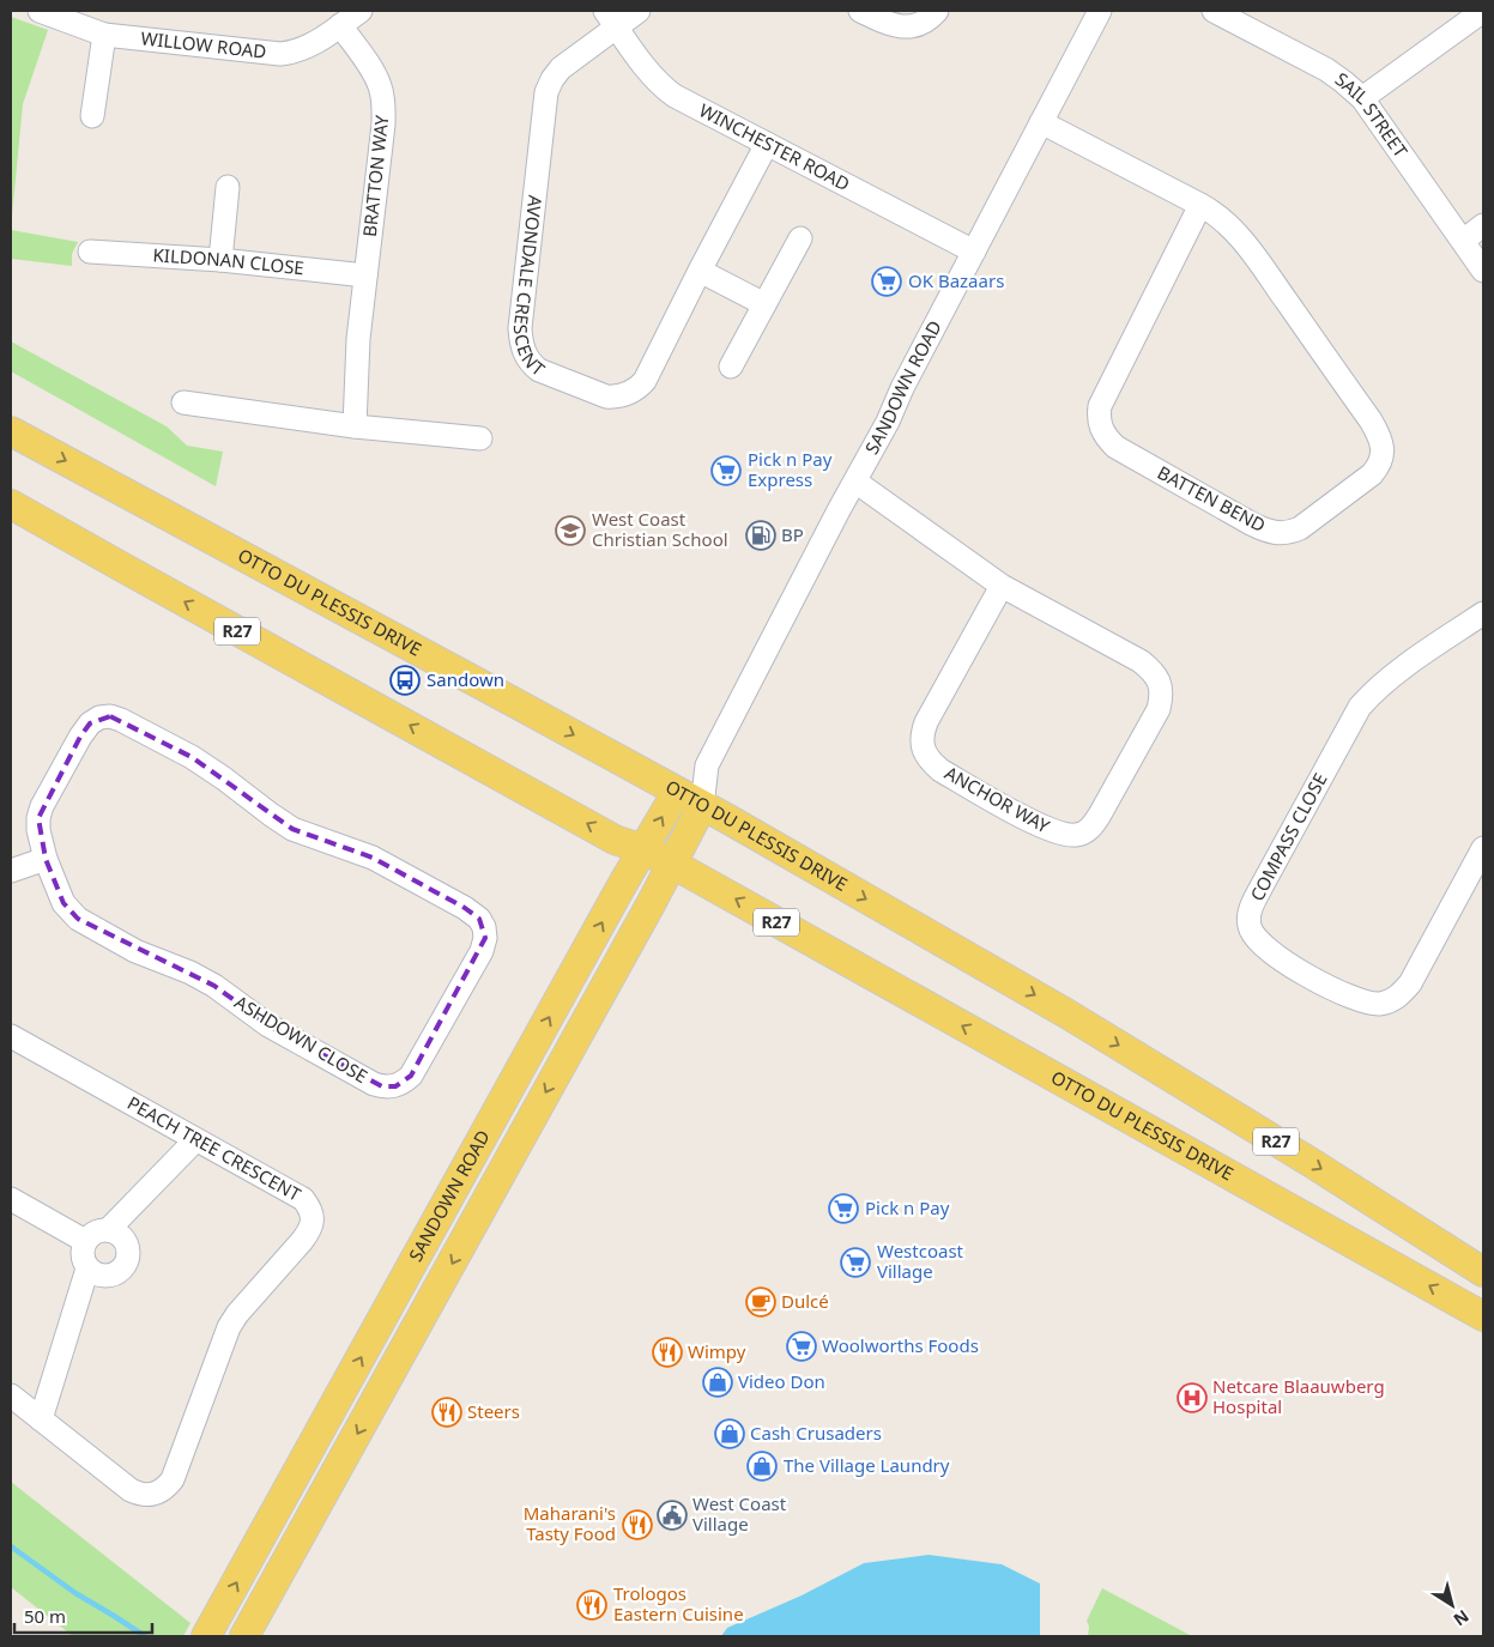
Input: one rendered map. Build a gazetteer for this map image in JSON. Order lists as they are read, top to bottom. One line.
{"streets":{"main road":["SANDOWN ROAD","OTTO DU PLESSIS DRIVE","R27"],"street":["WILLOW ROAD","SAIL STREET","WINCHESTER ROAD","BRATTON WAY","KILDONAN CLOSE","AVONDALE CRESCENT","BATTEN BEND","ANCHOR WAY","COMPASS CLOSE","ASHDOWN CLOSE","PEACH TREE CRESCENT"]},"crossings":[["WILLOW ROAD","BRATTON WAY"],["WINCHESTER ROAD","AVONDALE CRESCENT"],["WINCHESTER ROAD","SANDOWN ROAD"],["BRATTON WAY","KILDONAN CLOSE"],["SANDOWN ROAD","BATTEN BEND"],["SANDOWN ROAD","OTTO DU PLESSIS DRIVE"],["SANDOWN ROAD","ANCHOR WAY"]],"places":{"supermarket":["OK Bazaars","Pick n Pay Express","Pick n Pay","Westcoast Village","Woolworths Foods"],"school or university":["West Coast Christian School"],"fuel station":["BP"],"bus stop":["Sandown"],"cafe":["Dulcé"],"restaurant":["Wimpy","Steers","Maharani's Tasty Food","Trologos Eastern Cuisine"],"shop":["Video Don","Cash Crusaders","The Village Laundry"],"hospital":["Netcare Blaauwberg Hospital"],"public building":["West Coast Village"]},"scale_bar":"50 m","north":"bottom right"}
